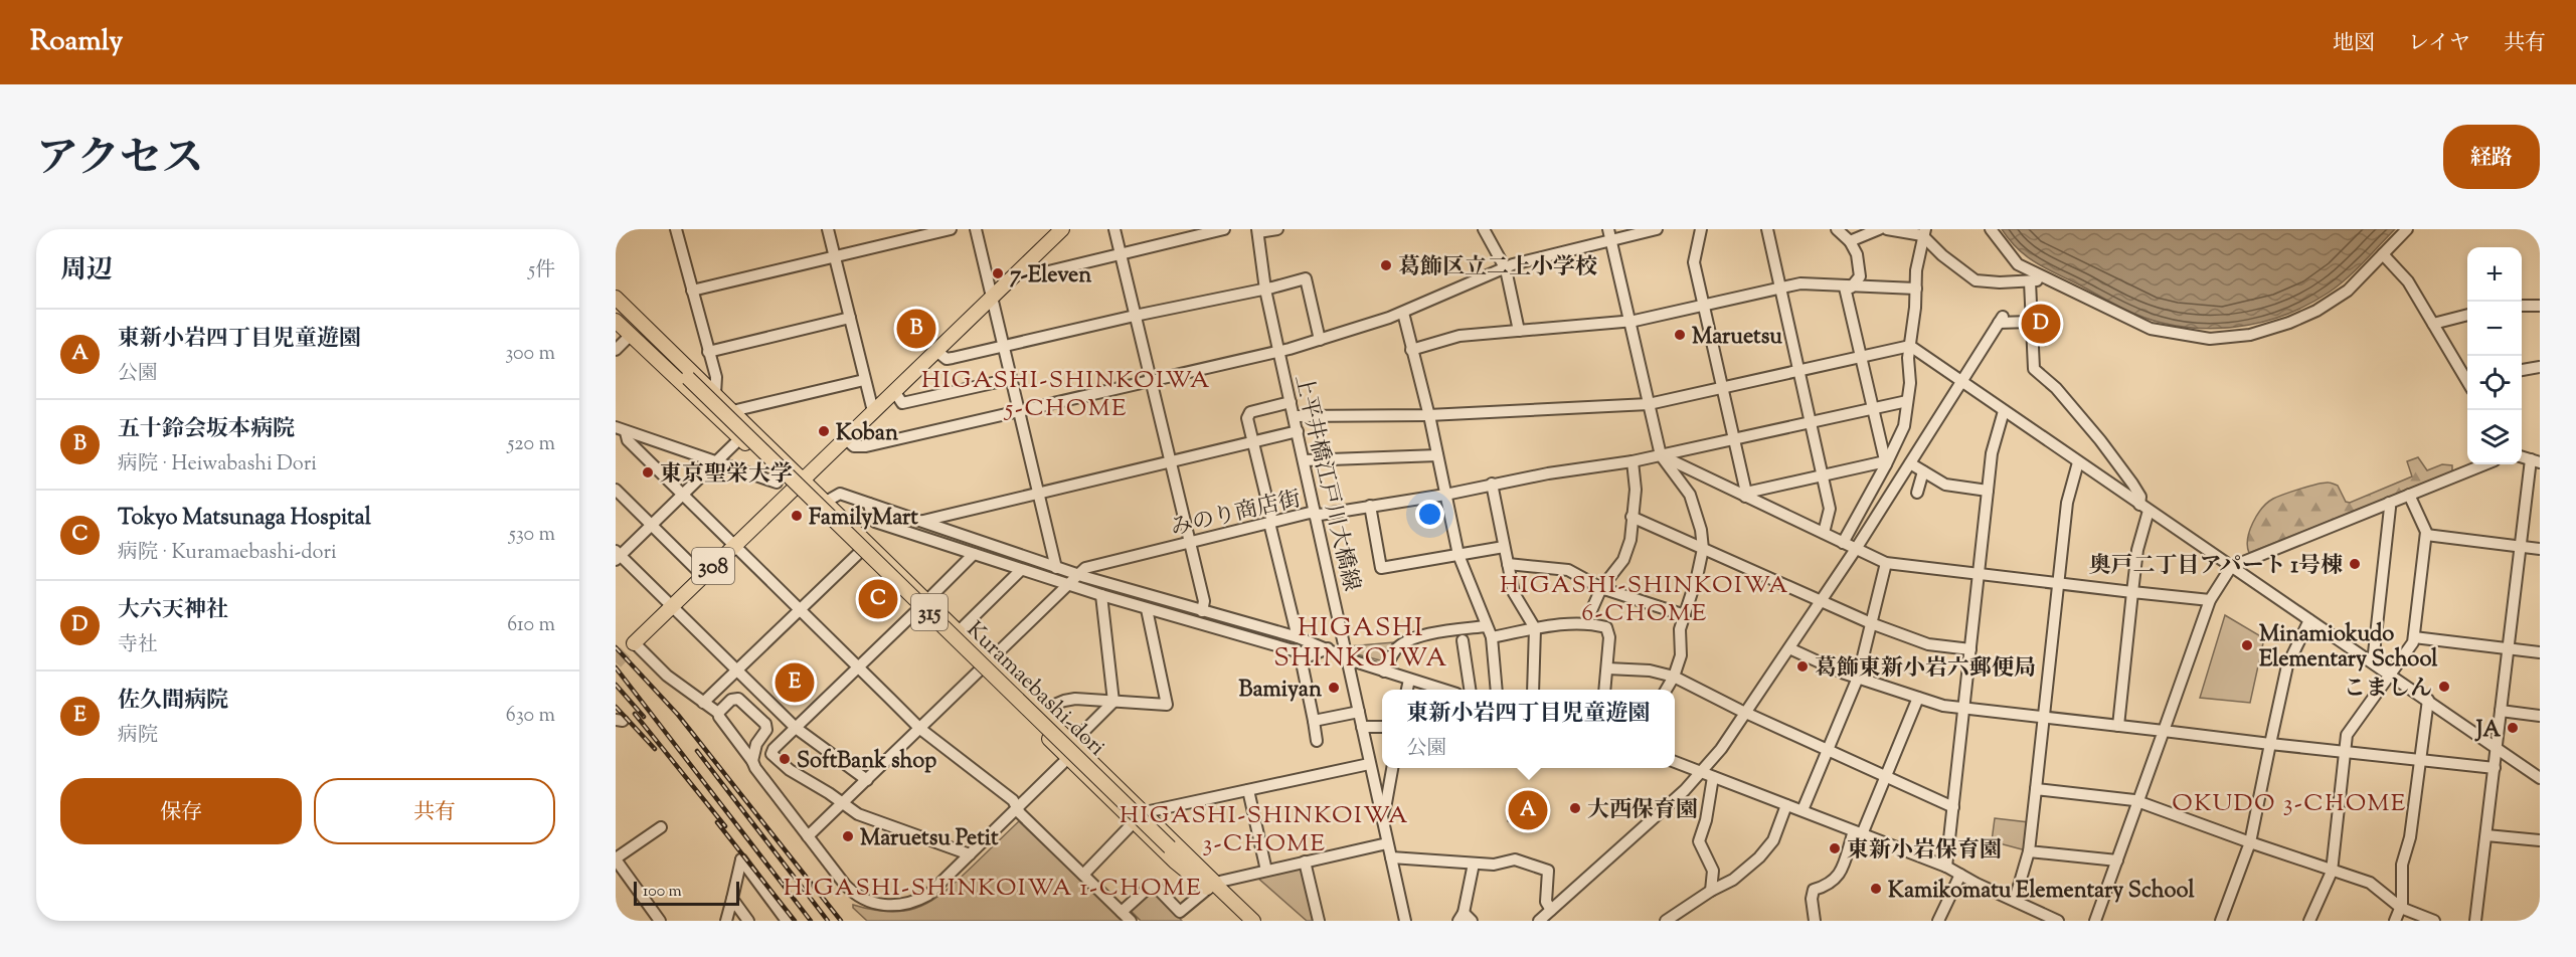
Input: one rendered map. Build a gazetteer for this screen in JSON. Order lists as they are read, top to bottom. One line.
{"streets":{"main road":["308","315","Kuramaebashi-dori"],"street":["上平井橋江戸川大橋線","みのり商店街"]},"crossings":[["上平井橋江戸川大橋線","みのり商店街"],["308","315"],["315","Kuramaebashi-dori"]],"districts":["HIGASHI-SHINKOIWA 5-CHOME","HIGASHI-SHINKOIWA 6-CHOME","HIGASHI SHINKOIWA","OKUDO 3-CHOME","HIGASHI-SHINKOIWA 3-CHOME","HIGASHI-SHINKOIWA 1-CHOME"],"places":["葛飾区立二上小学校","7-Eleven","Maruetsu","Koban","東京聖栄大学","FamilyMart","奥戸二丁目アパート 1号棟","Minamiokudo Elementary School","葛飾東新小岩六郵便局","こましん","Bamiyan","JA","SoftBank shop","大西保育園","Maruetsu Petit","東新小岩保育園","Kamikomatu Elementary School"],"scale_bar":"100 m","page":{"header":"Roamly","nav":["地図","レイヤ","共有"],"title":"アクセス","buttons":["経路",["保存","共有"]],"heading":["周辺","5件"],"map_buttons":["+","−"],"pins":["D","B","C","E","A"],"list":[{"mark":"A","name":"東新小岩四丁目児童遊園","note":"公園","value":"300 m"},{"mark":"B","name":"五十鈴会坂本病院","note":"病院 · Heiwabashi Dori","value":"520 m"},{"mark":"C","name":"Tokyo Matsunaga Hospital","note":"病院 · Kuramaebashi-dori","value":"530 m"},{"mark":"D","name":"大六天神社","note":"寺社","value":"610 m"},{"mark":"E","name":"佐久間病院","note":"病院","value":"630 m"}],"popup":["東新小岩四丁目児童遊園","公園"],"scale":"100 m"}}
